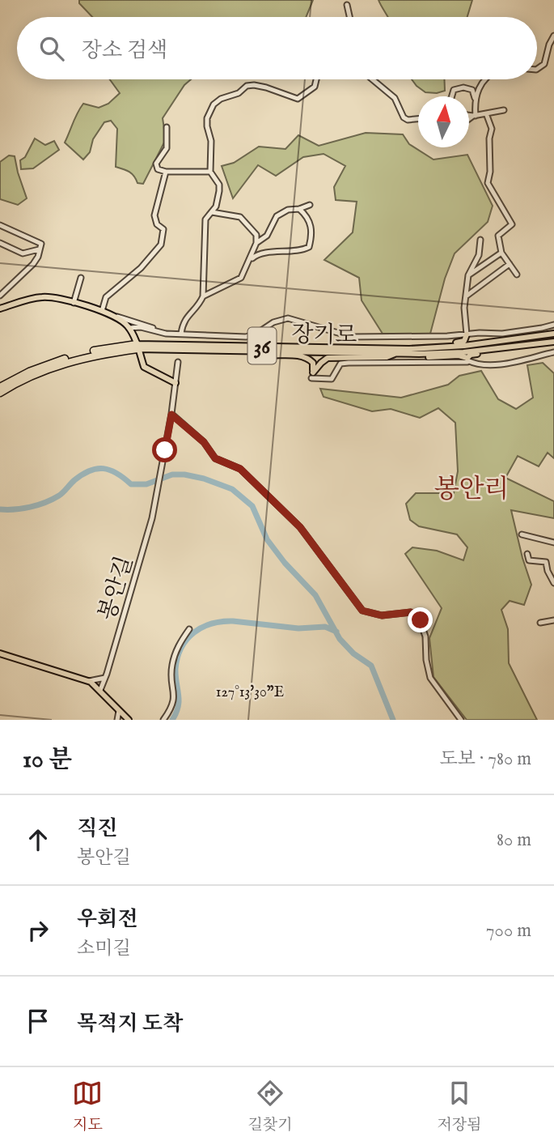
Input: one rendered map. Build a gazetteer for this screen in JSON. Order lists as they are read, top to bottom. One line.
{"streets":{"highway":["장기로","36"],"street":["봉안길"]},"districts":["봉안리"],"north":"top","page":{"search":"장소 검색","heading":["10 분","도보 · 780 m"],"list":[["직진","봉안길","80 m"],["우회전","소미길","700 m"],"목적지 도착"],"nav":["지도","길찾기","저장됨"]},"coordinates":["127°13'30\"E"]}
